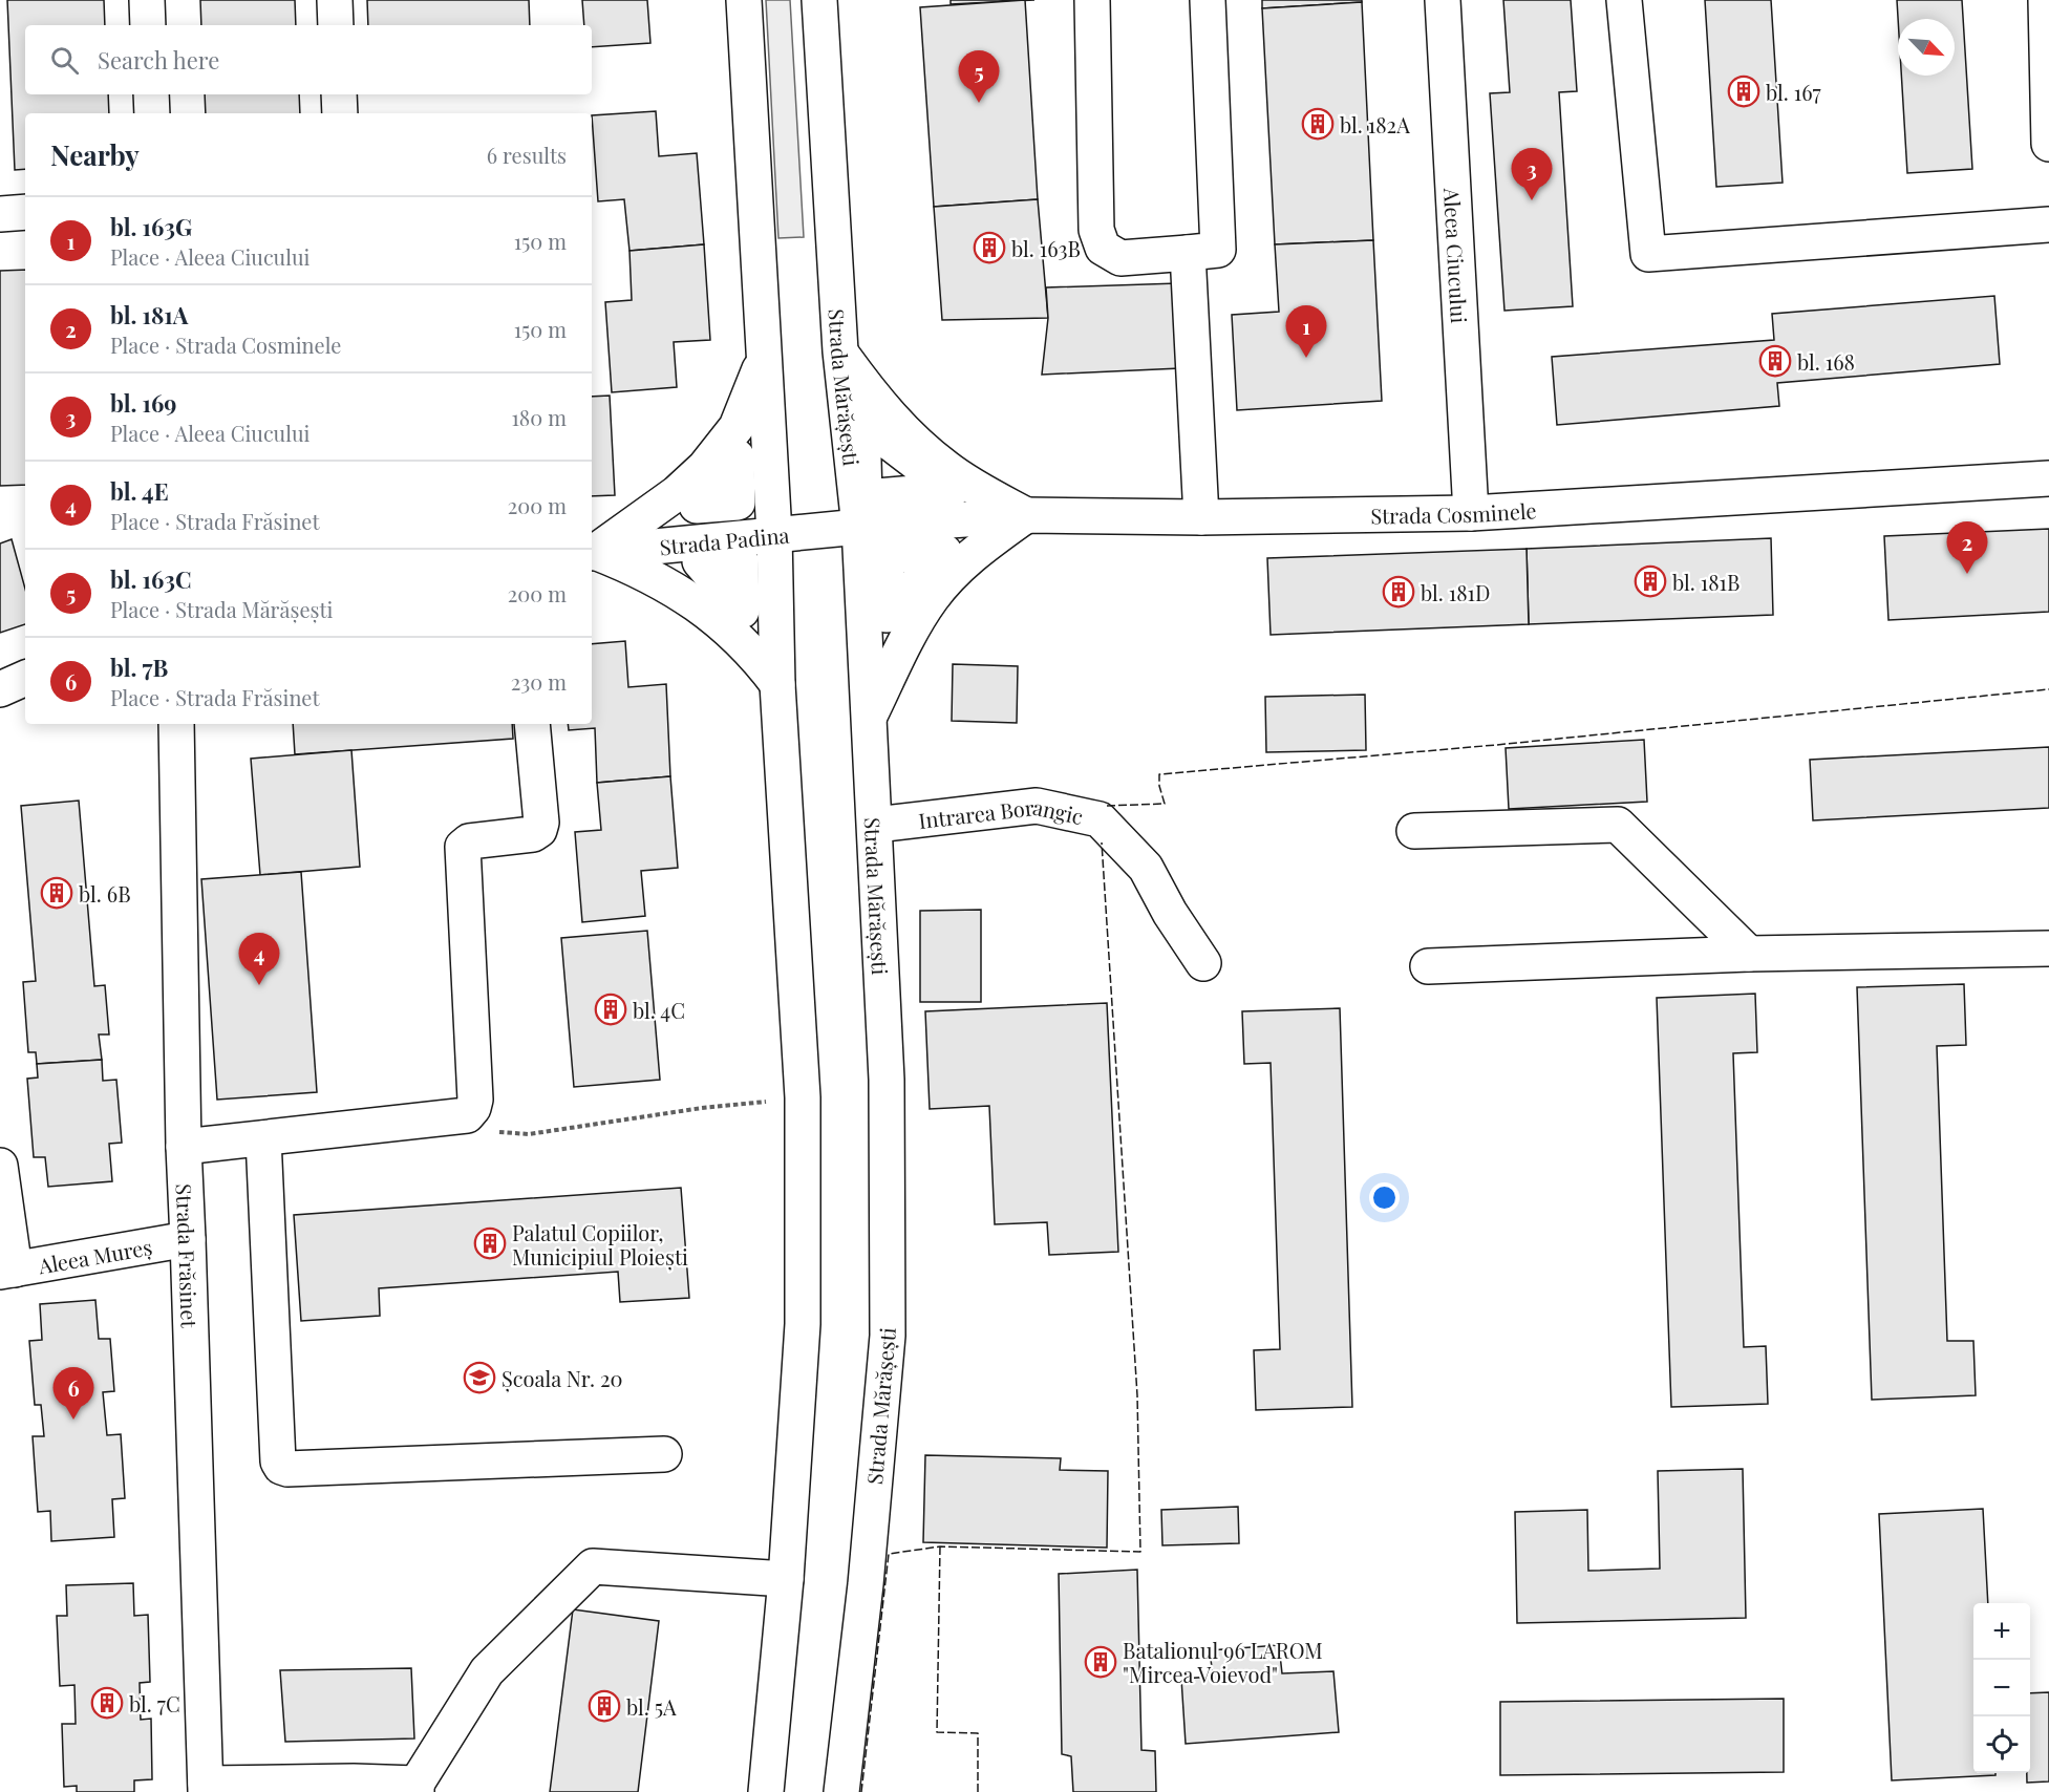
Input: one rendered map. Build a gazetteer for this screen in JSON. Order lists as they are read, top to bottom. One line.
{"streets":{"main road":["Aleea Ciucului","Strada Mărășești","Strada Cosminele","Strada Padina","Intrarea Borangic","Aleea Mureș","Strada Frăsinet"]},"crossings":[["Aleea Ciucului","Strada Cosminele"],["Strada Mărășești","Strada Cosminele"],["Strada Mărășești","Strada Padina"],["Strada Mărășești","Intrarea Borangic"],["Strada Cosminele","Strada Padina"],["Aleea Mureș","Strada Frăsinet"]],"places":{"building":["bl. 167","bl. 182A","bl. 163B","bl. 168","bl. 181B","bl. 181D","bl. 6B","bl. 4C","Palatul Copiilor, Municipiul Ploiești","Batalionul 96 LAROM \"Mircea Voievod\"","bl. 7C","bl. 5A"],"school or university":["Școala Nr. 20"]},"north":"bottom right","page":{"search":"Search here","pins":["5","3","1","2","4","6"],"heading":["Nearby","6 results"],"list":[{"mark":"1","name":"bl. 163G","note":"Place · Aleea Ciucului","value":"150 m"},{"mark":"2","name":"bl. 181A","note":"Place · Strada Cosminele","value":"150 m"},{"mark":"3","name":"bl. 169","note":"Place · Aleea Ciucului","value":"180 m"},{"mark":"4","name":"bl. 4E","note":"Place · Strada Frăsinet","value":"200 m"},{"mark":"5","name":"bl. 163C","note":"Place · Strada Mărășești","value":"200 m"},{"mark":"6","name":"bl. 7B","note":"Place · Strada Frăsinet","value":"230 m"}],"map_buttons":["+","−"]}}
